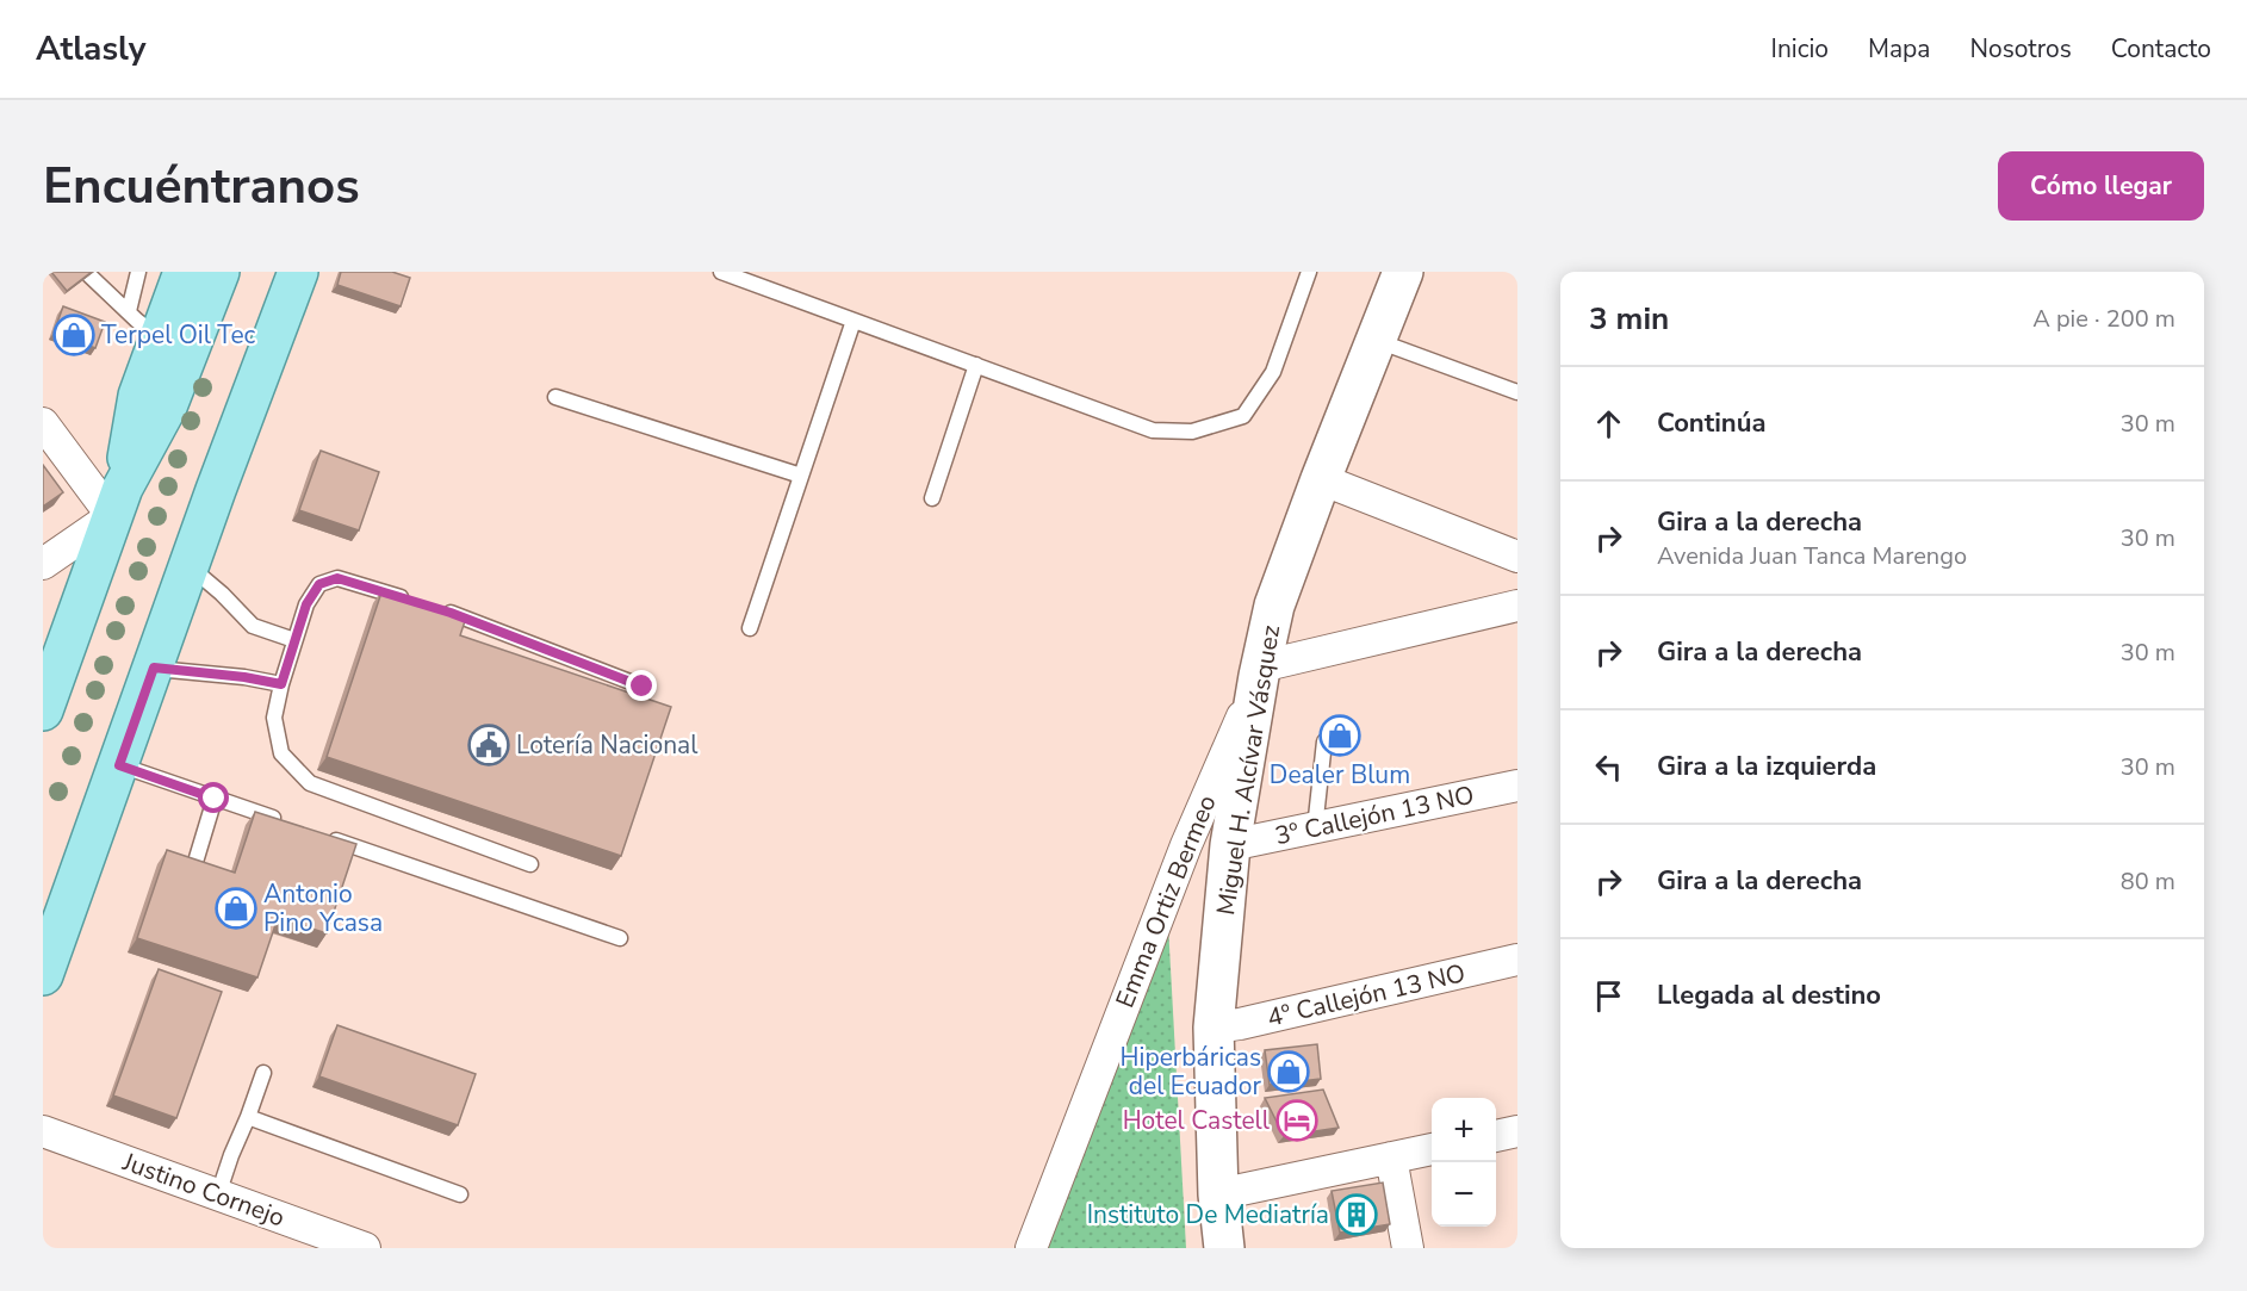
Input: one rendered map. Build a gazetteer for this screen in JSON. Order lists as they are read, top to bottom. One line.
{"streets":{"street":["Miguel H. Alcívar Vásquez","3º Callejón 13 NO","Emma Ortiz Bermeo","4º Callejón 13 NO","Justino Cornejo"]},"crossings":[["Miguel H. Alcívar Vásquez","3º Callejón 13 NO"],["Miguel H. Alcívar Vásquez","Emma Ortiz Bermeo"],["Miguel H. Alcívar Vásquez","4º Callejón 13 NO"]],"places":{"shop":["Terpel Oil Tec","Dealer Blum","Antonio Pino Ycasa","Hiperbáricas del Ecuador"],"public building":["Lotería Nacional"],"hotel":["Hotel Castell"],"building":["Instituto De Mediatría"]},"page":{"header":"Atlasly","nav":["Inicio","Mapa","Nosotros","Contacto"],"buttons":"Cómo llegar","title":"Encuéntranos","heading":["3 min","A pie · 200 m"],"list":[["Continúa","30 m"],["Gira a la derecha","Avenida Juan Tanca Marengo","30 m"],["Gira a la derecha","30 m"],["Gira a la izquierda","30 m"],["Gira a la derecha","80 m"],"Llegada al destino"],"map_buttons":["+","−"]}}
